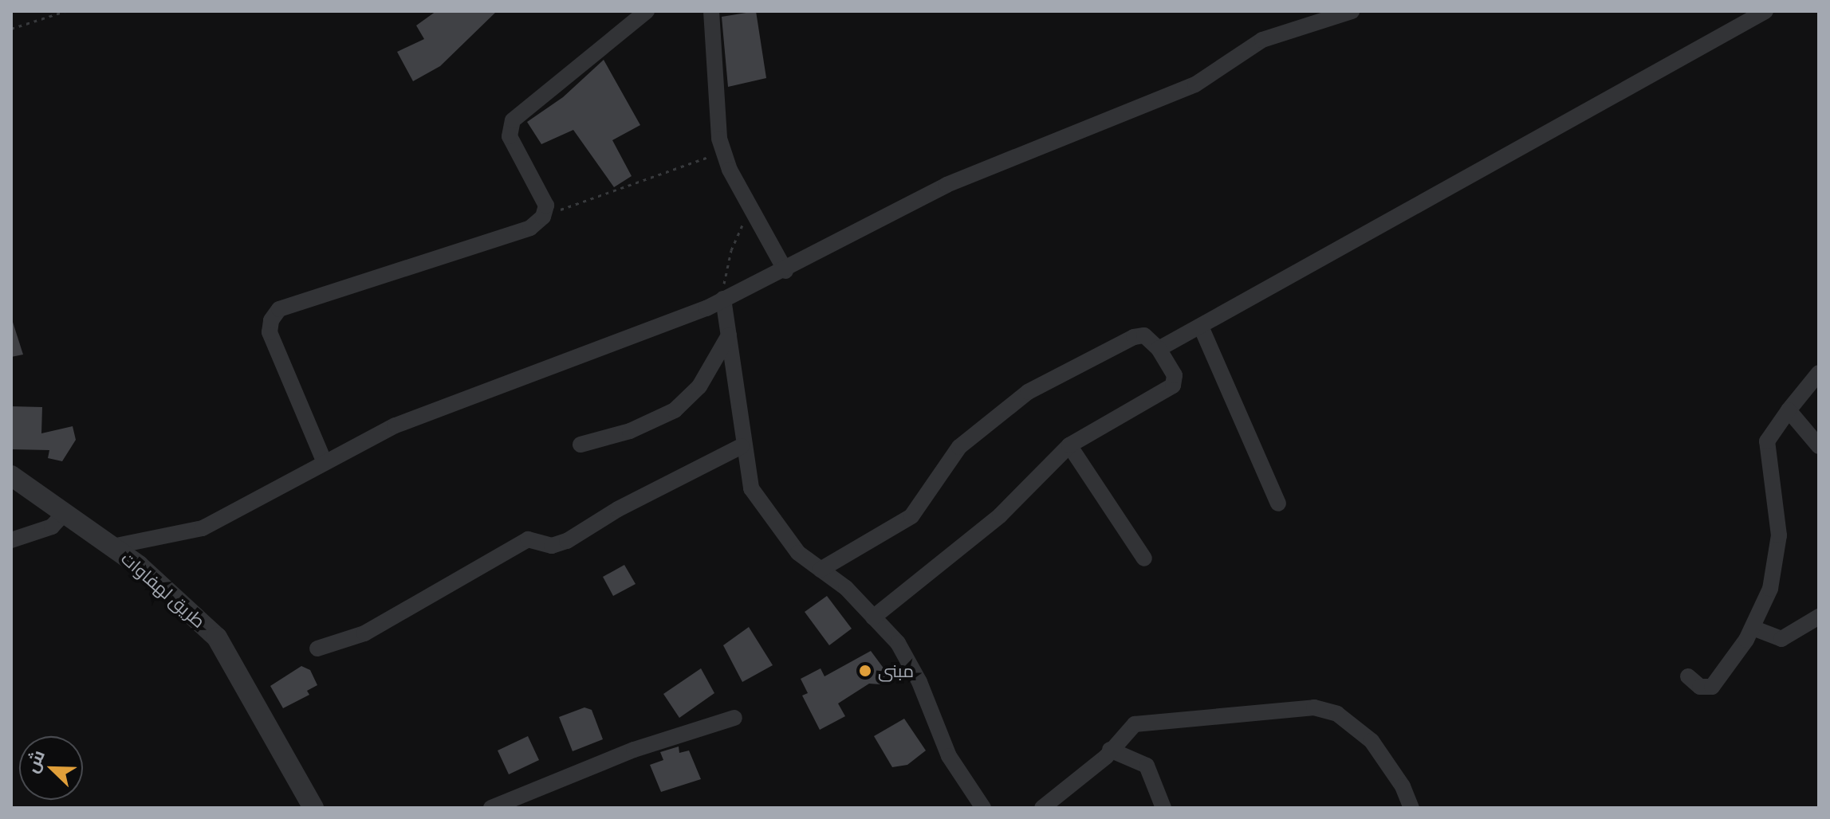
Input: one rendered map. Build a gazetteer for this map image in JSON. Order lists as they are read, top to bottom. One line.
{"streets":{"street":["طريق لهفاوات"]},"places":["مبنى"],"north":"top left"}
